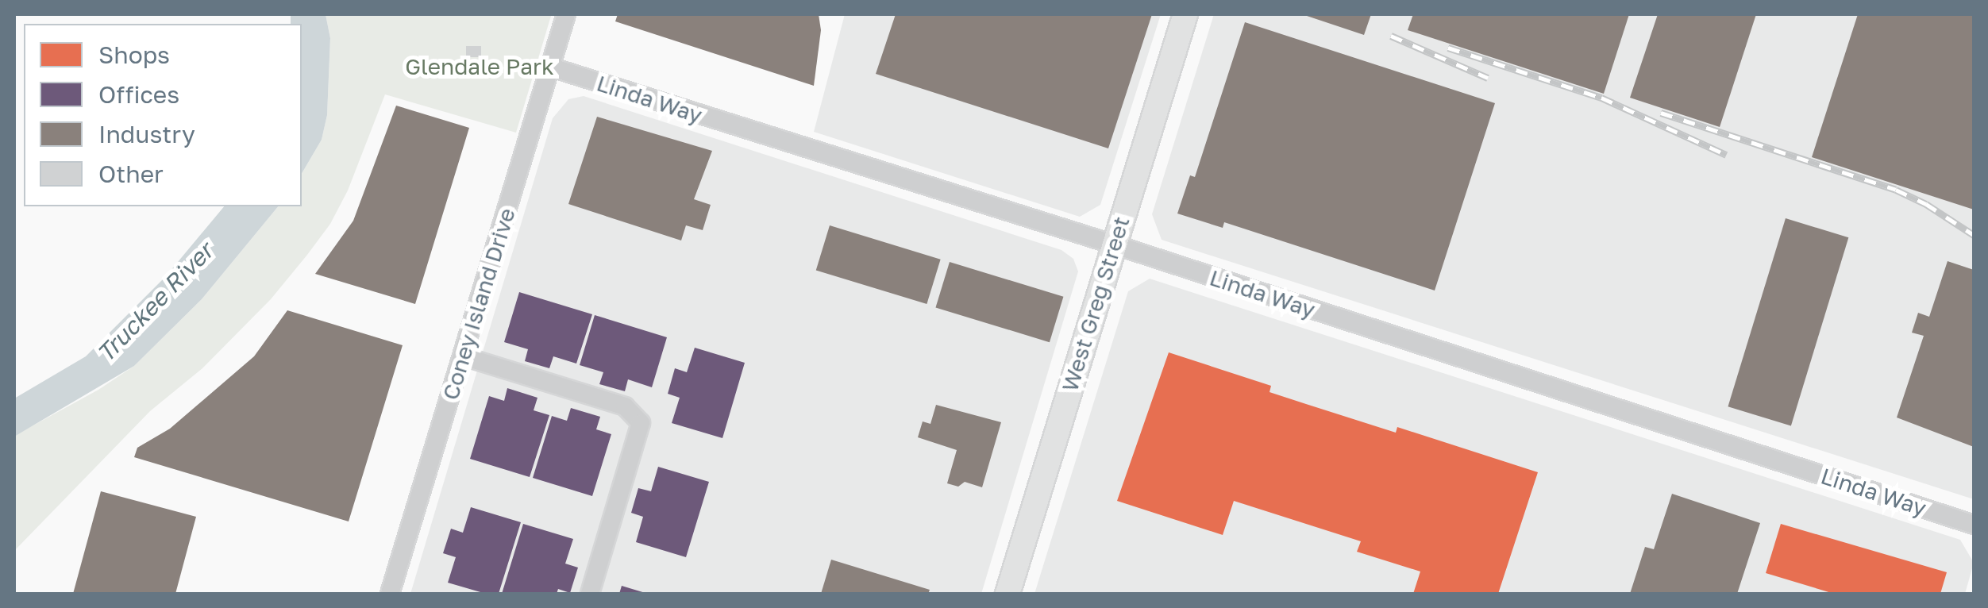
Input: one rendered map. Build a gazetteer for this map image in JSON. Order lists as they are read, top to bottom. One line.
{"streets":{"main road":["West Greg Street"],"street":["Linda Way","Coney Island Drive"]},"crossings":[["Linda Way","Coney Island Drive"],["Linda Way","West Greg Street"]],"water":["Truckee River"],"parks":["Glendale Park"],"legend":["Shops","Offices","Industry","Other"]}
